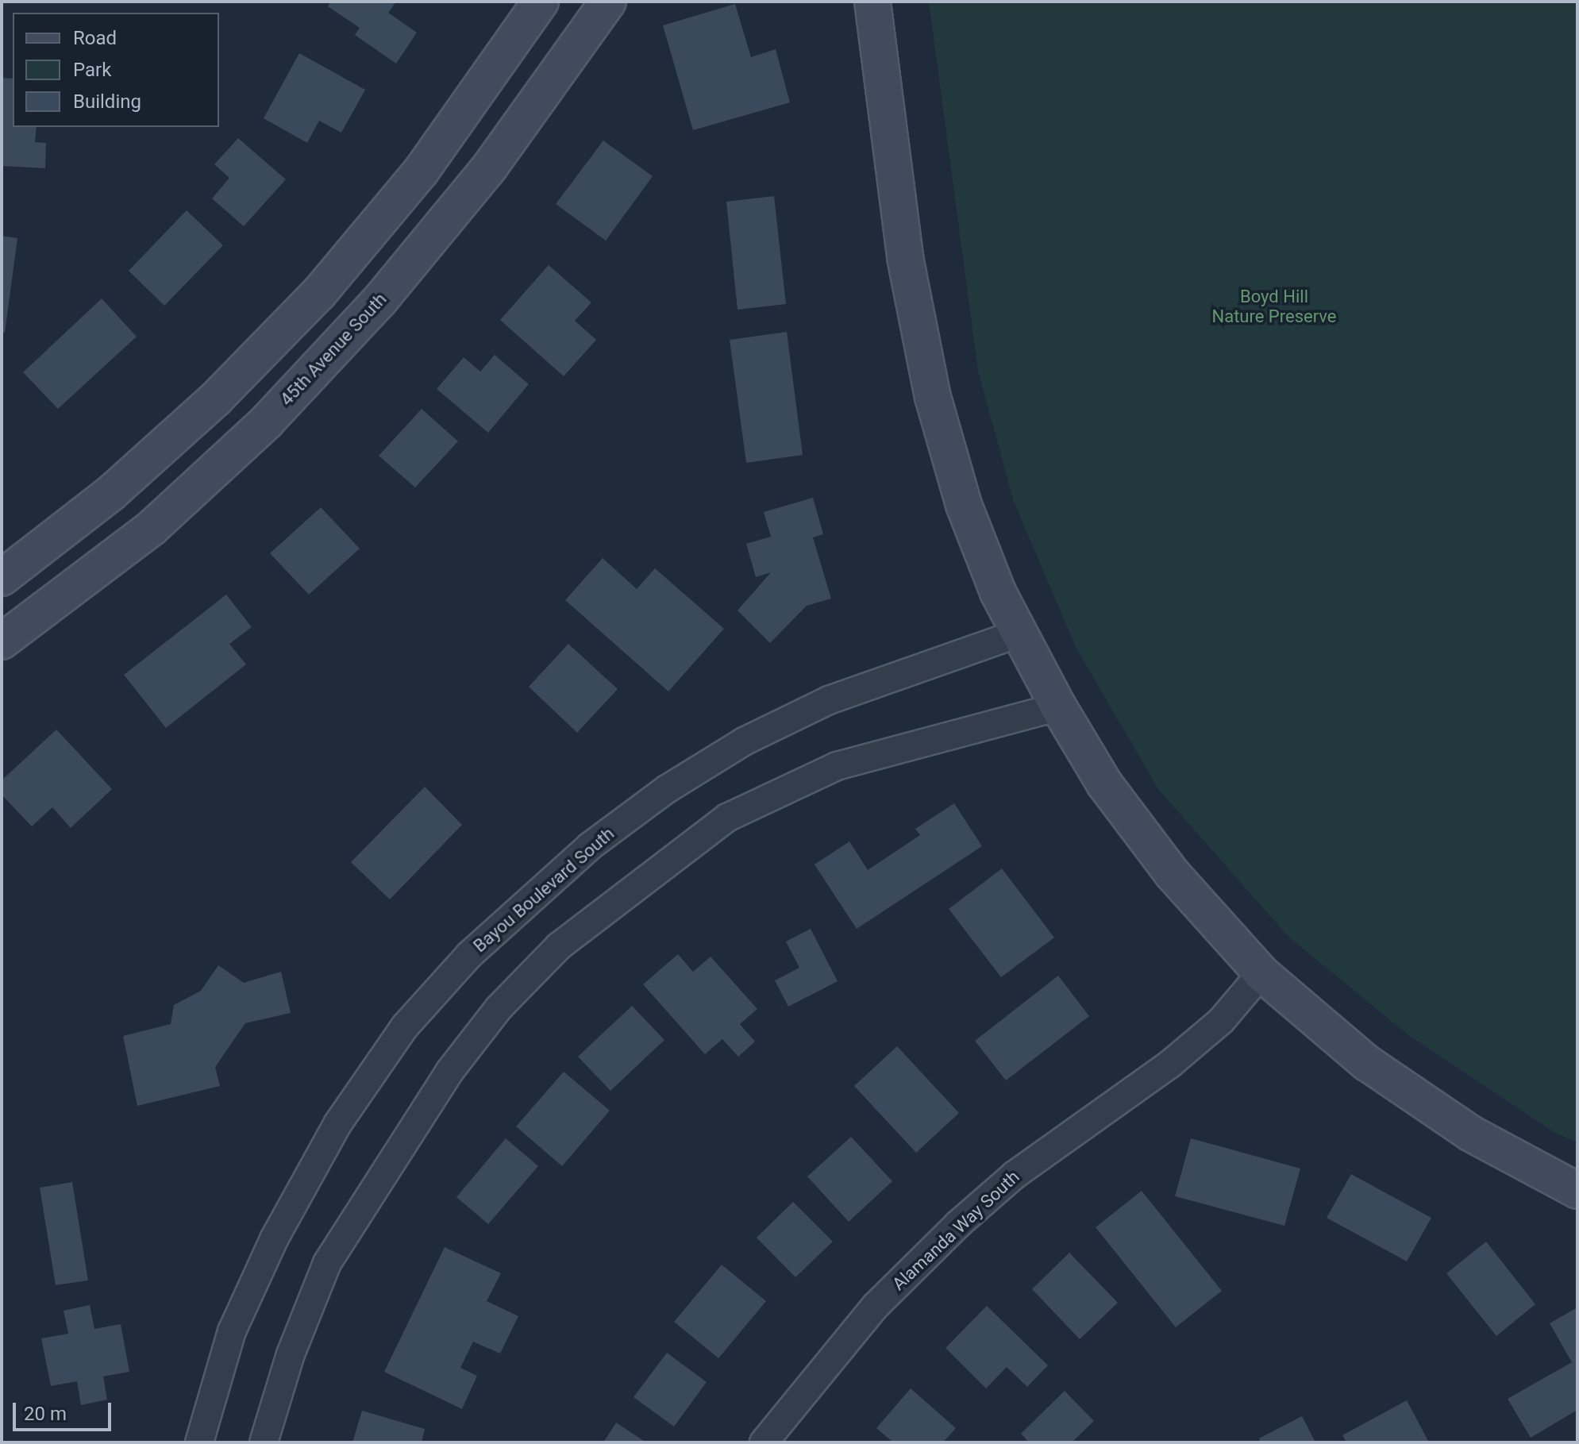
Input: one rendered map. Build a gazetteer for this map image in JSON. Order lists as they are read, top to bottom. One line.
{"streets":{"street":["45th Avenue South","Bayou Boulevard South","Alamanda Way South"]},"parks":["Boyd Hill Nature Preserve"],"legend":["Road","Park","Building"],"scale_bar":"20 m"}
